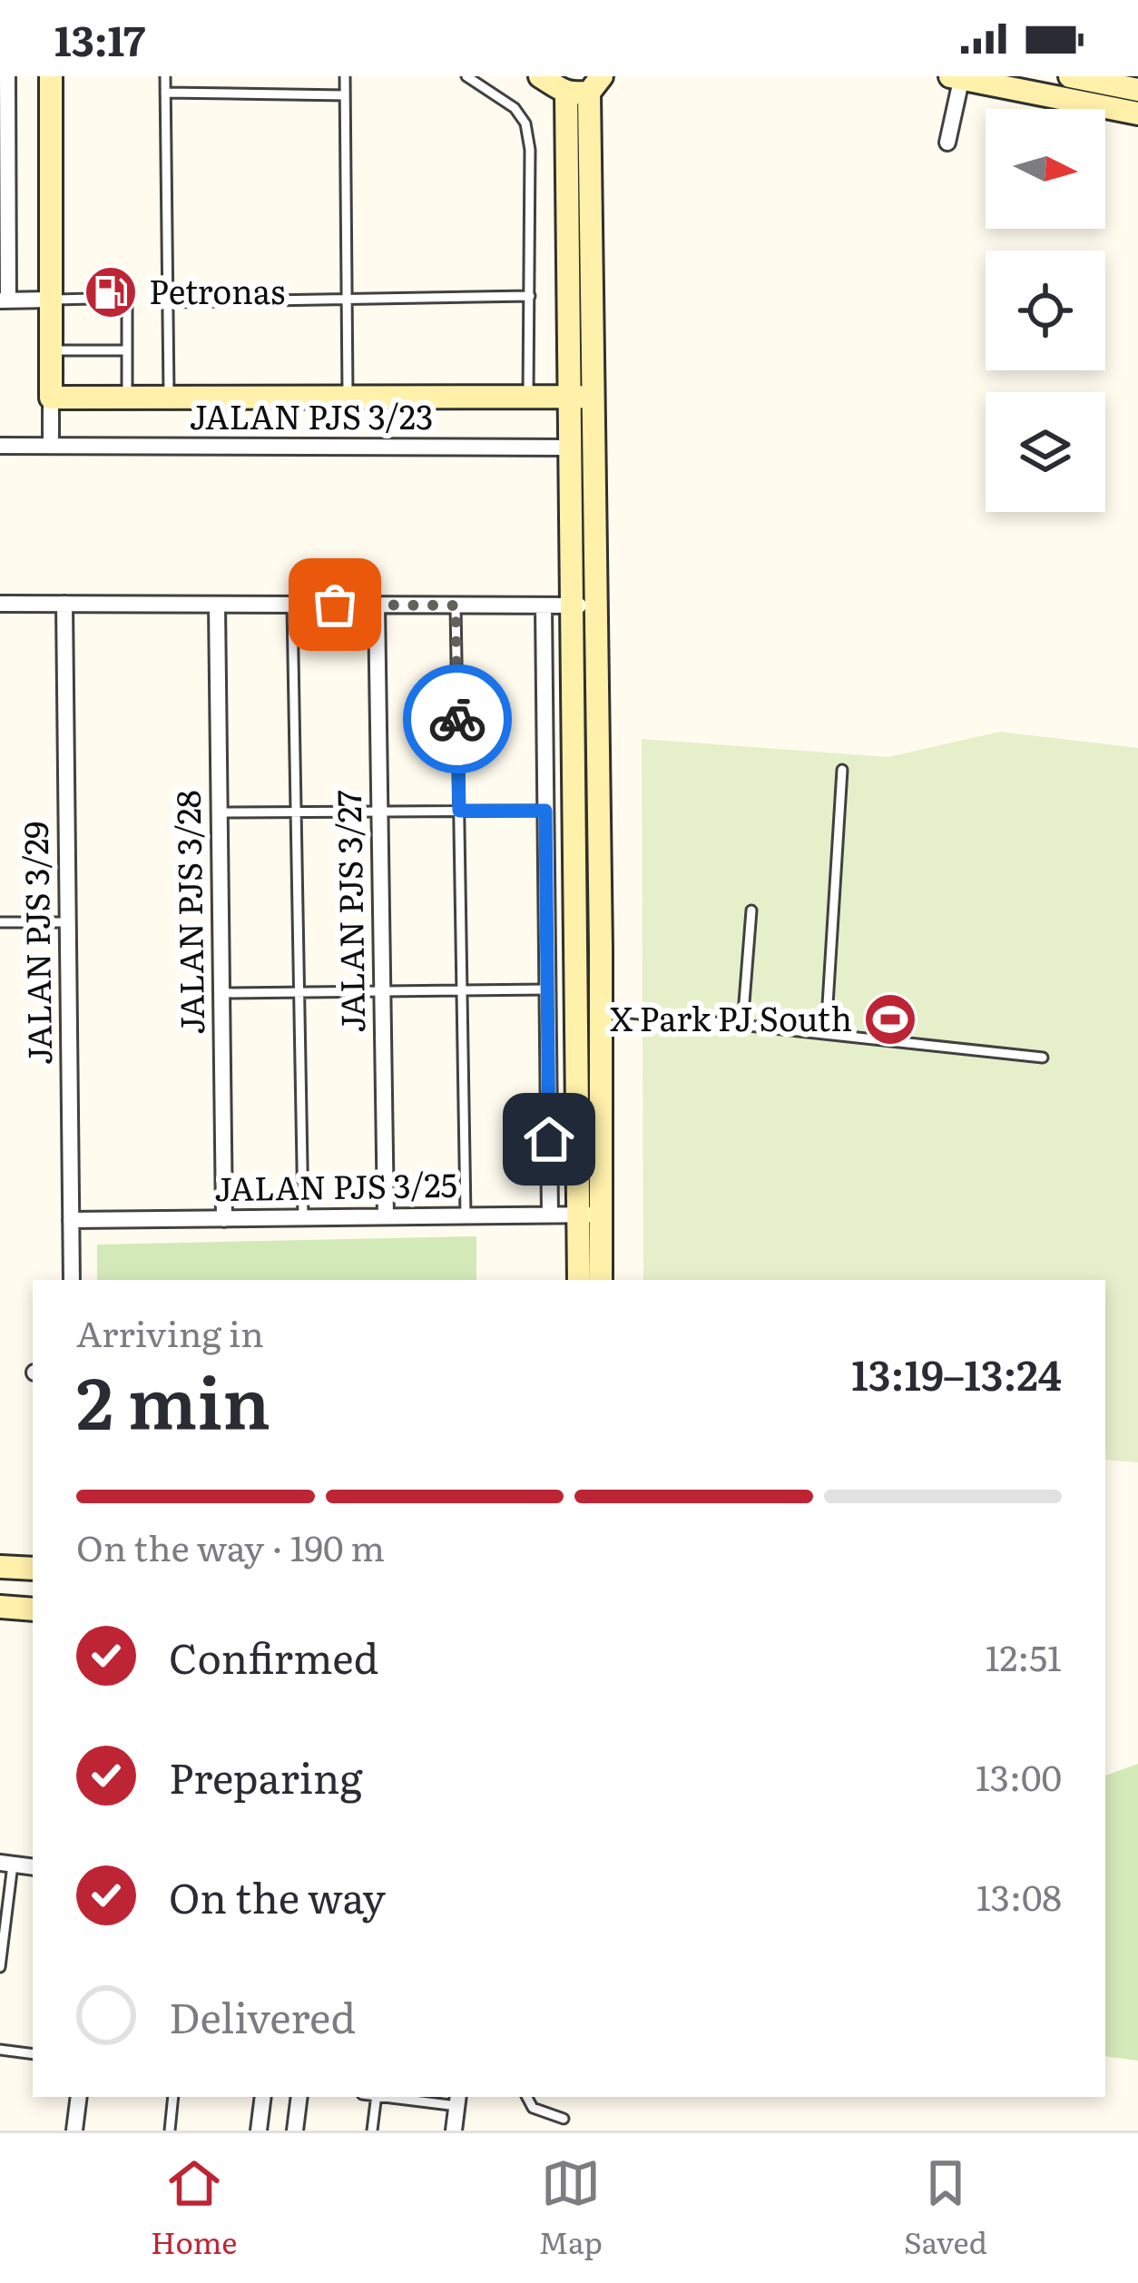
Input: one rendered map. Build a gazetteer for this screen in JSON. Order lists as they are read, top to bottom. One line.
{"streets":{"street":["JALAN PJS 3/23","JALAN PJS 3/27","JALAN PJS 3/28","JALAN PJS 3/29","JALAN PJS 3/25"]},"crossings":[["JALAN PJS 3/27","JALAN PJS 3/25"],["JALAN PJS 3/28","JALAN PJS 3/25"],["JALAN PJS 3/29","JALAN PJS 3/25"]],"places":{"fuel station":["Petronas"],"sports":["X Park PJ South"]},"north":"right","page":{"status":"13:17","heading":["2 min","Arriving in","13:19–13:24"],"bar":"On the way · 190 m","list":[["Confirmed","12:51"],["Preparing","13:00"],["On the way","13:08"],"Delivered"],"tabs":["Home","Map","Saved"]}}
